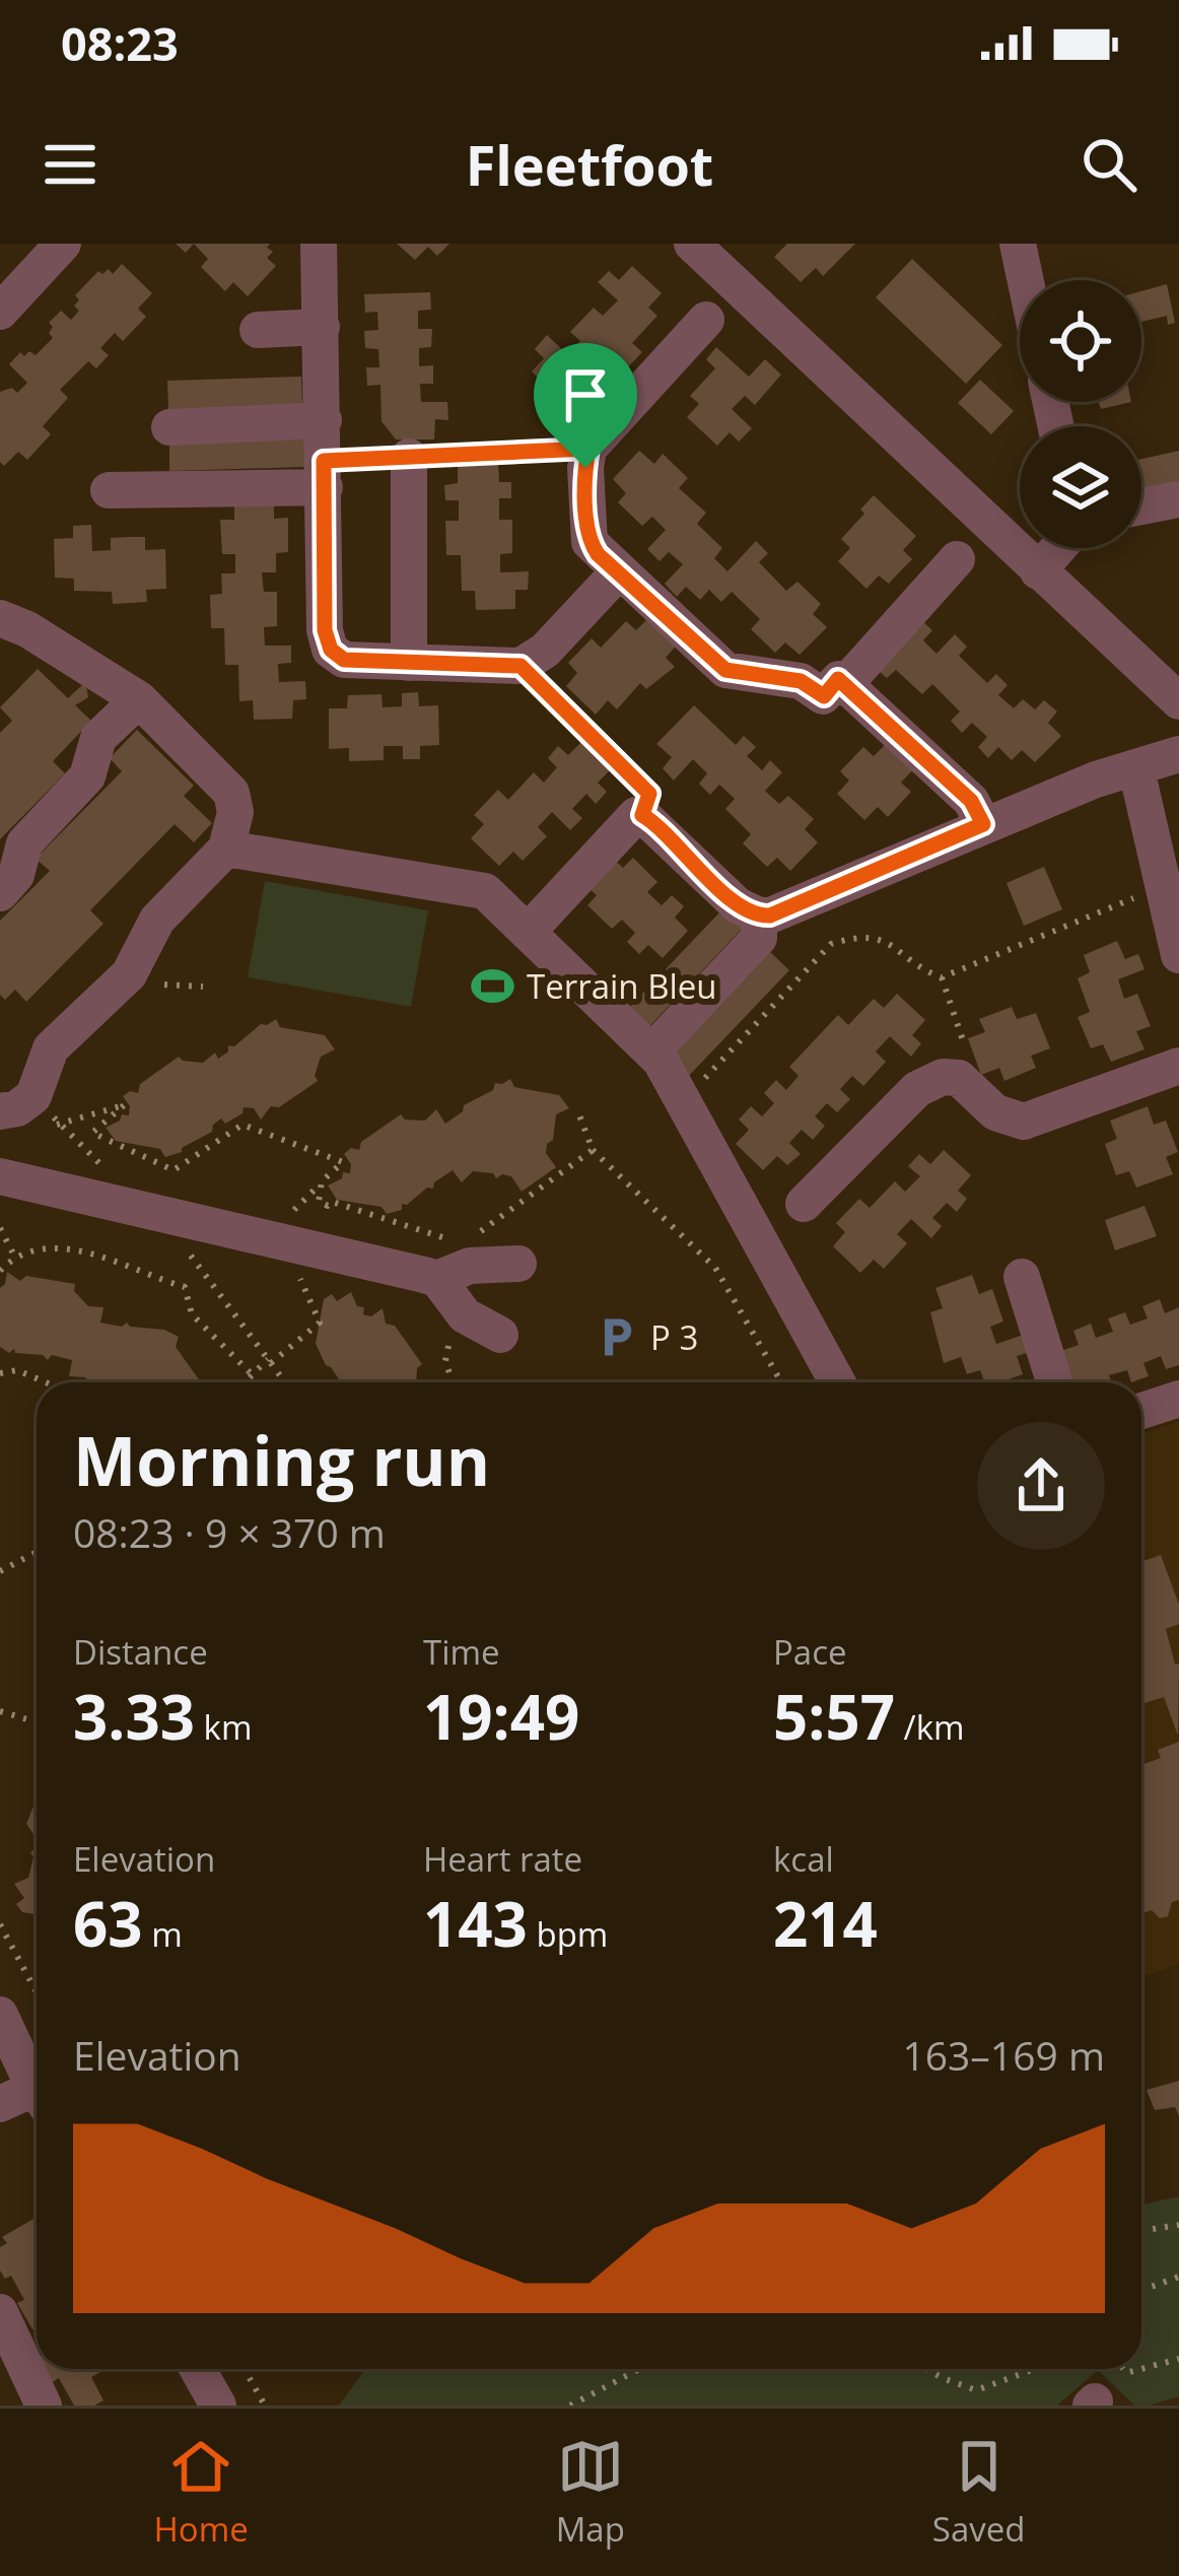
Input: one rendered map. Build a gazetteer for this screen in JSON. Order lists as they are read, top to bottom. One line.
{"places":{"sports":["Terrain Bleu"],"parking":["P 3"]},"page":{"status":"08:23","header":"Fleetfoot","heading":["Morning run","08:23 · 9 × 370 m"],"stats":[["Distance","3.33 km"],["Time","19:49"],["Pace","5:57 /km"],["Elevation","63 m"],["Heart rate","143 bpm"],["kcal","214"]],"chart":["Elevation","163–169 m"],"tabs":["Home","Map","Saved"]}}
